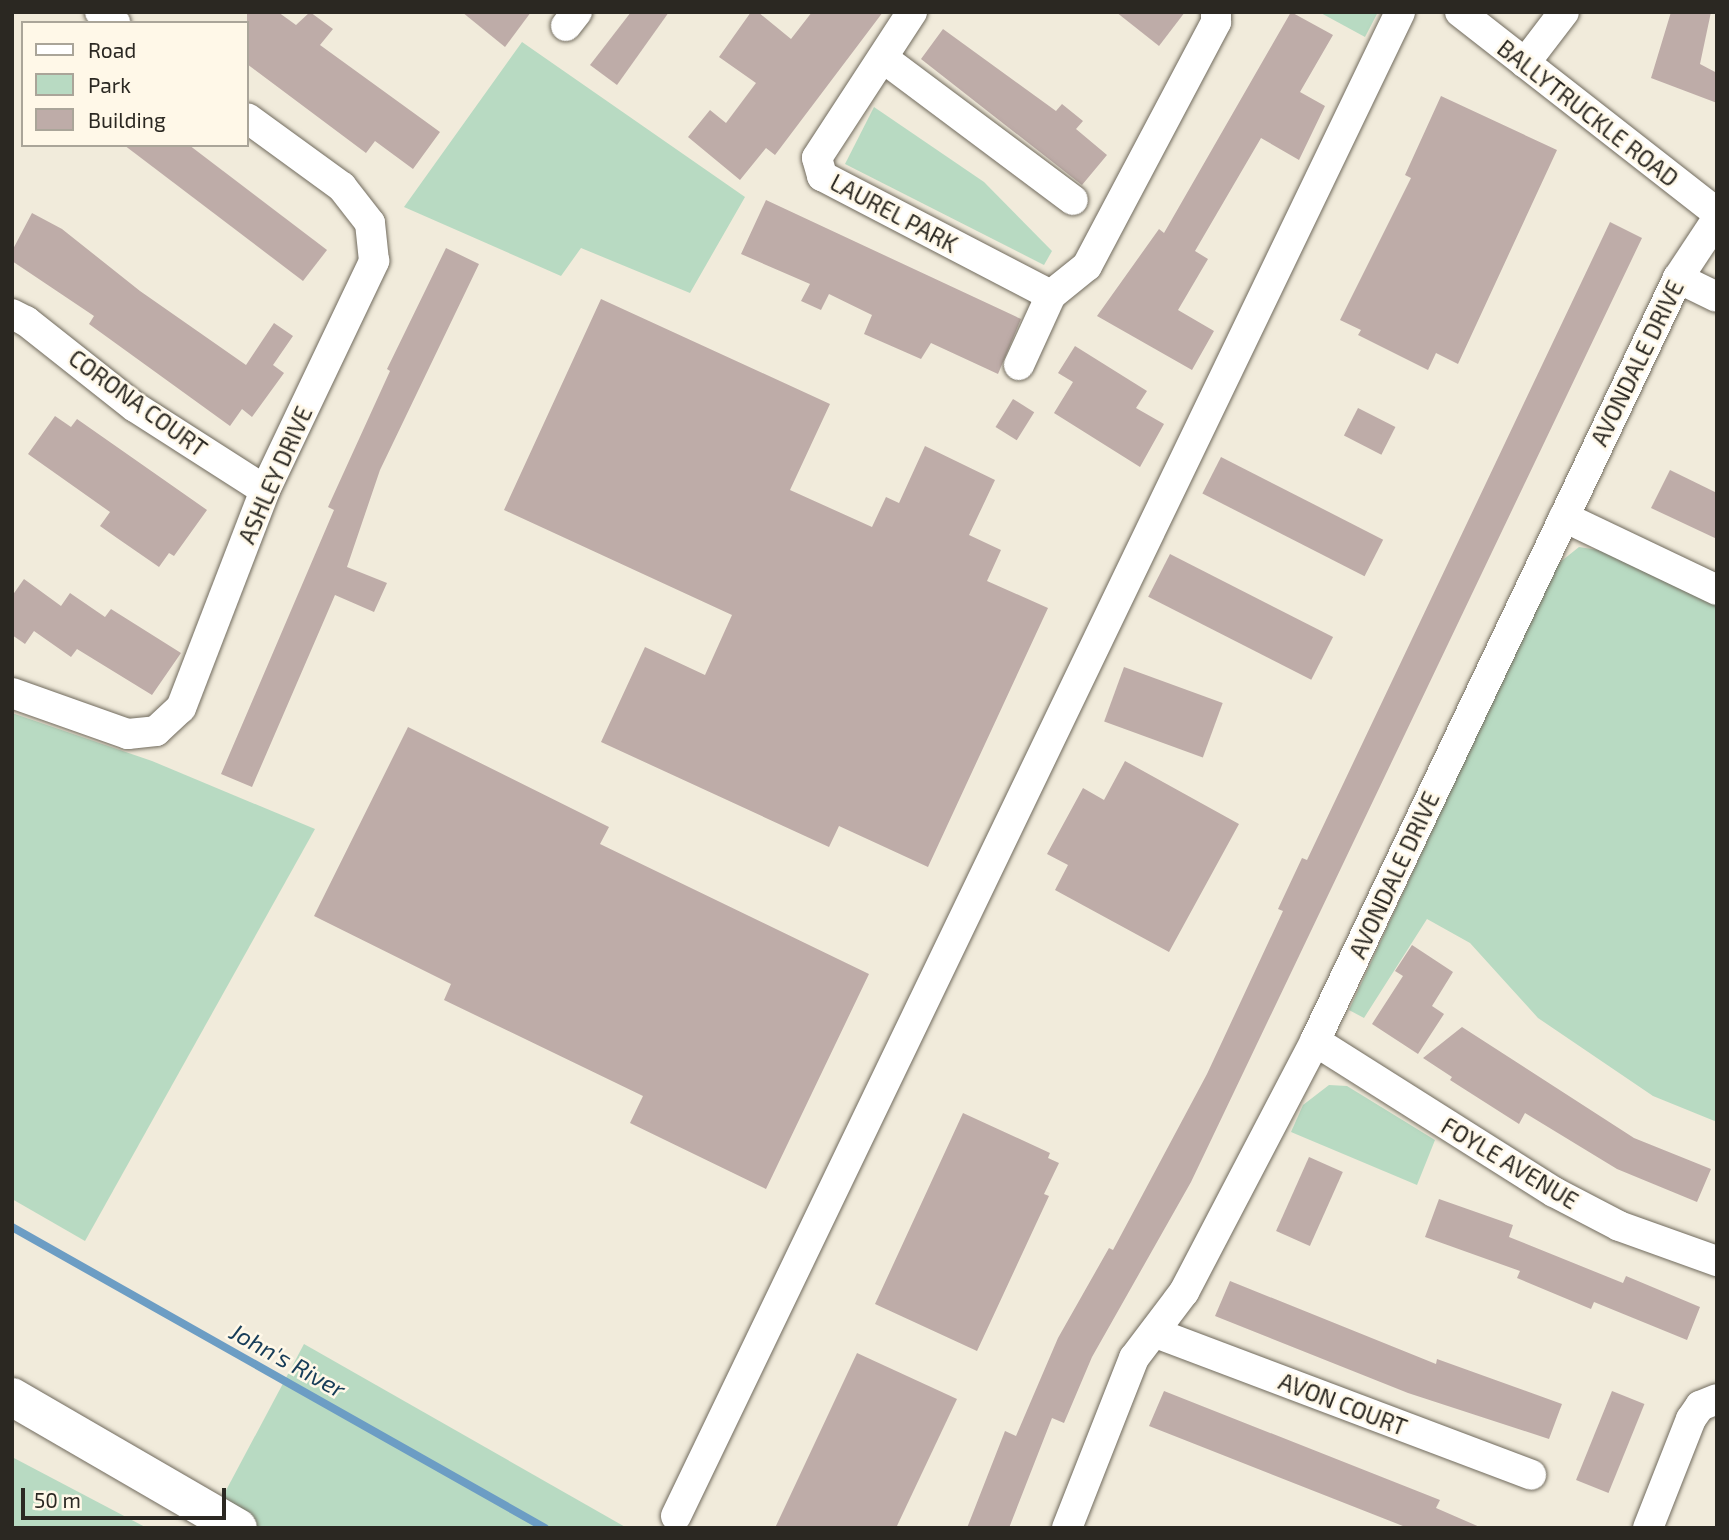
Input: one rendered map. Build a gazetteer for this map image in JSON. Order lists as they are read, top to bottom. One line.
{"streets":{"street":["BALLYTRUCKLE ROAD","LAUREL PARK","AVONDALE DRIVE","CORONA COURT","ASHLEY DRIVE","FOYLE AVENUE","AVON COURT"]},"crossings":[["AVONDALE DRIVE","FOYLE AVENUE"],["AVONDALE DRIVE","AVON COURT"],["CORONA COURT","ASHLEY DRIVE"]],"water":["John's River"],"legend":["Road","Park","Building"],"scale_bar":"50 m"}
